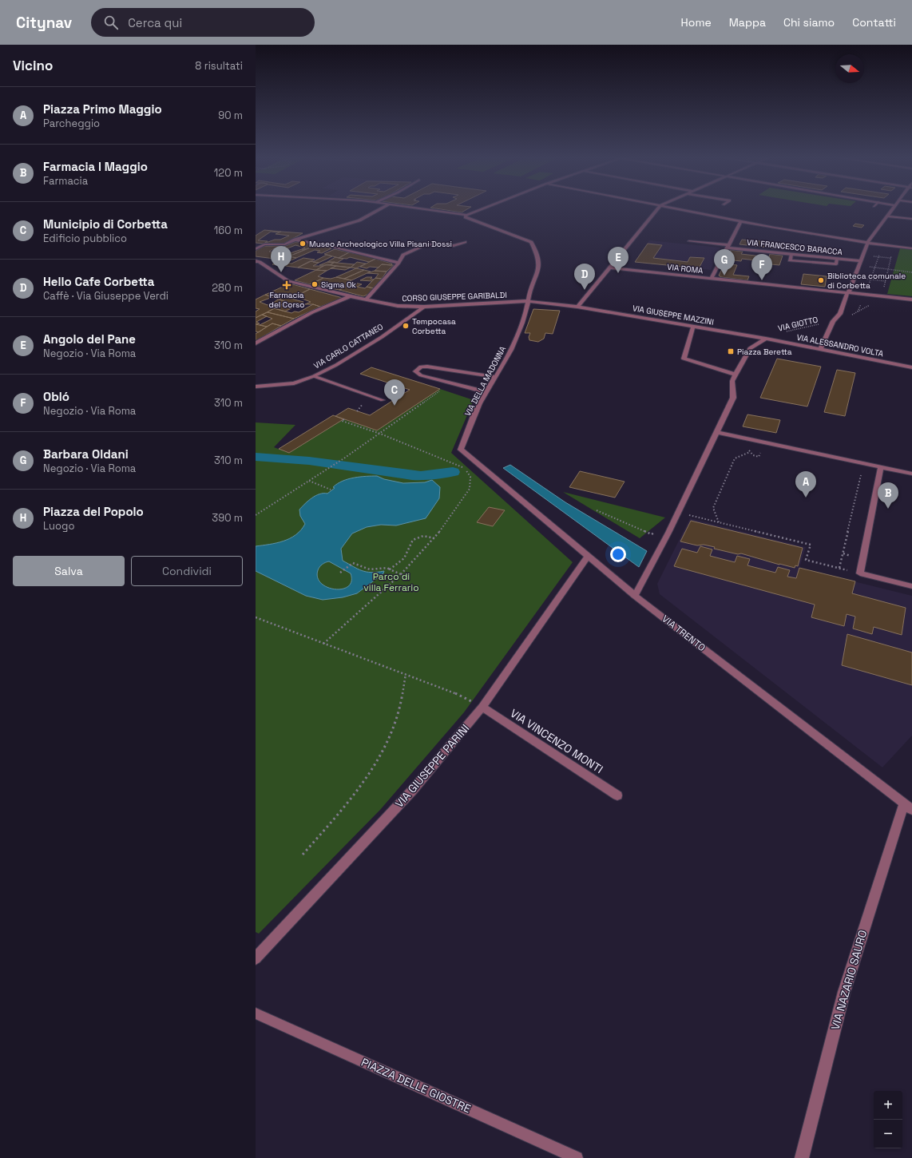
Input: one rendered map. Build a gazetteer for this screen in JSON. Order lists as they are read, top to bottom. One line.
{"streets":{"street":["VIA FRANCESCO BARACCA","VIA ROMA","CORSO GIUSEPPE GARIBALDI","VIA GIUSEPPE MAZZINI","VIA ALESSANDRO VOLTA","VIA CARLO CATTANEO","VIA DELLA MADONNA","VIA TRENTO","VIA VINCENZO MONTI","VIA GIUSEPPE PARINI","VIA NAZARIO SAURO"],"lane":["PIAZZA DELLE GIOSTRE"],"path":["VIA GIOTTO"]},"crossings":[["CORSO GIUSEPPE GARIBALDI","VIA GIUSEPPE MAZZINI"],["CORSO GIUSEPPE GARIBALDI","VIA CARLO CATTANEO"],["CORSO GIUSEPPE GARIBALDI","VIA DELLA MADONNA"],["VIA GIUSEPPE MAZZINI","VIA GIOTTO"],["VIA GIUSEPPE MAZZINI","VIA ALESSANDRO VOLTA"],["VIA GIOTTO","VIA ALESSANDRO VOLTA"],["VIA DELLA MADONNA","VIA TRENTO"],["VIA TRENTO","VIA GIUSEPPE PARINI"],["VIA TRENTO","VIA NAZARIO SAURO"],["VIA VINCENZO MONTI","VIA GIUSEPPE PARINI"]],"parks":["Parco di villa Ferrario"],"places":{"other":["Museo Archeologico Villa Pisani Dossi","Biblioteca comunale di Corbetta","Sigma Ok","Tempocasa Corbetta"],"health":["Farmacia del Corso"],"transit":["Piazza Beretta"]},"north":"right","page":{"header":"Citynav","search":"Cerca qui","nav":["Home","Mappa","Chi siamo","Contatti"],"heading":["Vicino","8 risultati"],"list":[{"mark":"A","name":"Piazza Primo Maggio","note":"Parcheggio","value":"90 m"},{"mark":"B","name":"Farmacia I Maggio","note":"Farmacia","value":"120 m"},{"mark":"C","name":"Municipio di Corbetta","note":"Edificio pubblico","value":"160 m"},{"mark":"D","name":"Hello Cafe Corbetta","note":"Caffè · Via Giuseppe Verdi","value":"280 m"},{"mark":"E","name":"Angolo del Pane","note":"Negozio · Via Roma","value":"310 m"},{"mark":"F","name":"Obló","note":"Negozio · Via Roma","value":"310 m"},{"mark":"G","name":"Barbara Oldani","note":"Negozio · Via Roma","value":"310 m"},{"mark":"H","name":"Piazza del Popolo","note":"Luogo","value":"390 m"}],"pins":["H","E","G","F","D","C","A","B"],"buttons":["Salva","Condividi"],"map_buttons":["+","−"]}}
